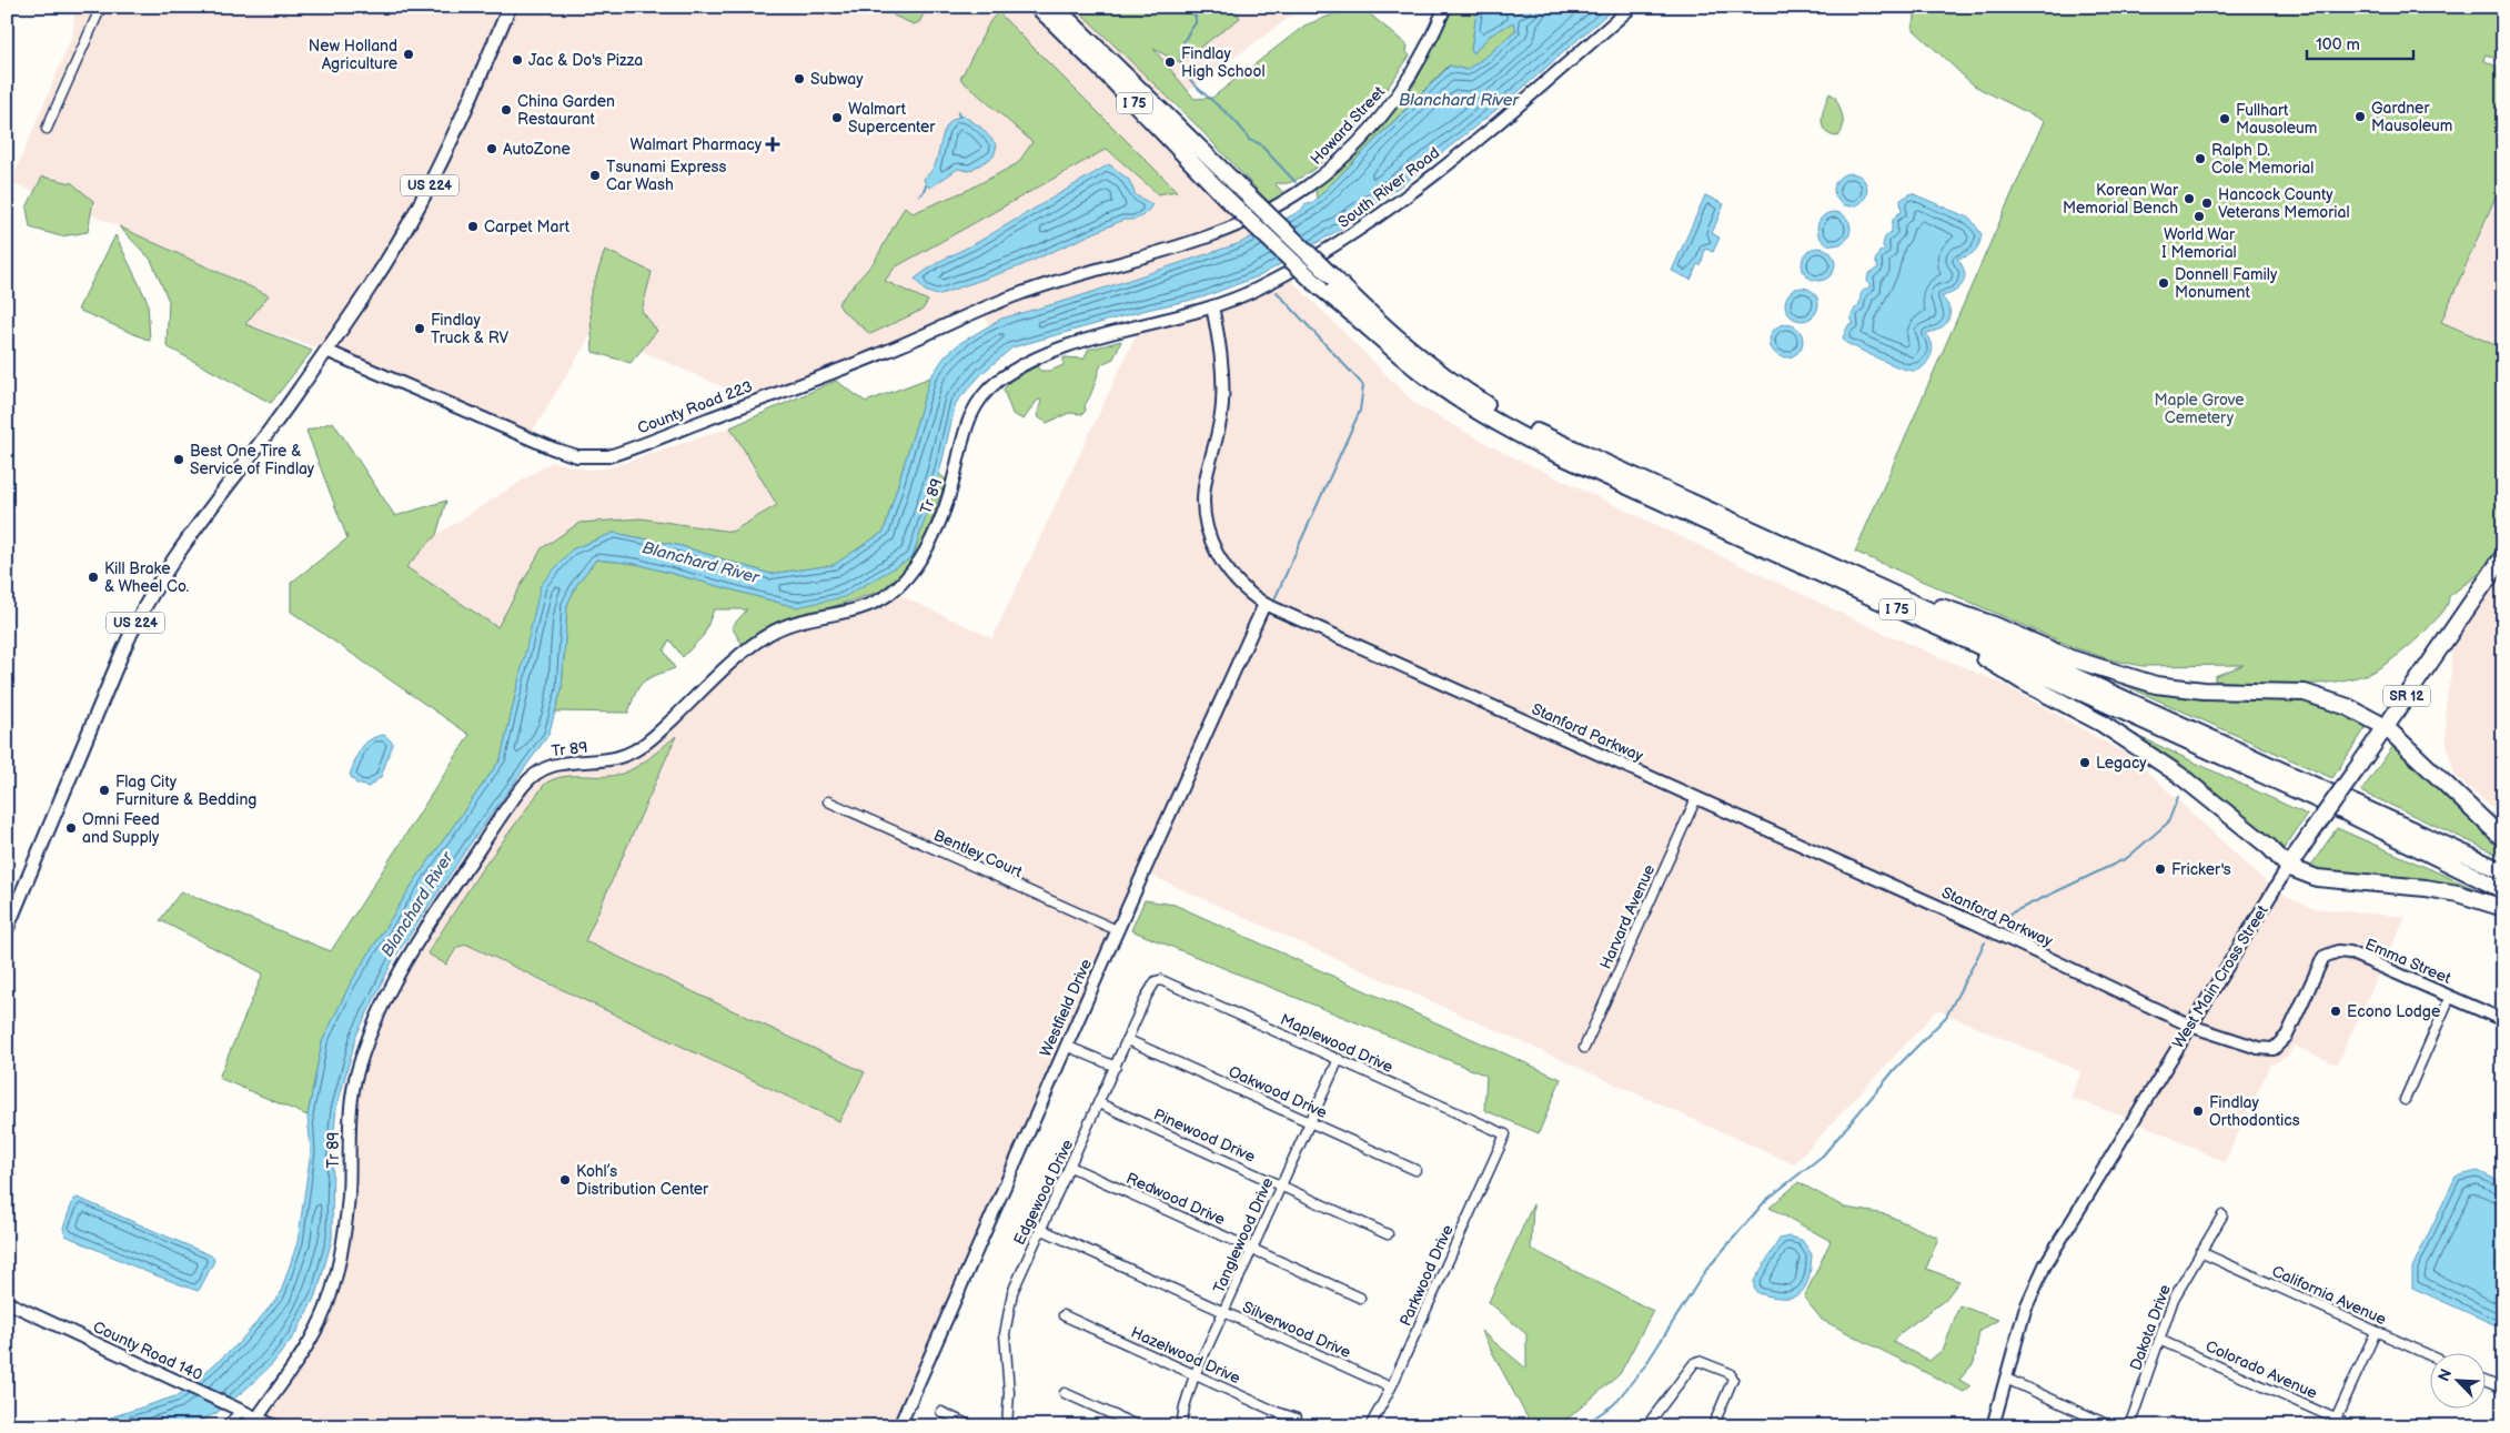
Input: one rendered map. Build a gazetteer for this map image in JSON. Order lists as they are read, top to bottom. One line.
{"streets":{"highway":["I 75","SR 12","West Main Cross Street"],"main road":["US 224"],"street":["Howard Street","South River Road","County Road 223","Tr 89","Stanford Parkway","Bentley Court","Harvard Avenue","Emma Street","Westfield Drive","Maplewood Drive","Oakwood Drive","Pinewood Drive","Edgewood Drive","Redwood Drive","Tanglewood Drive","Parkwood Drive","California Avenue","Dakota Drive","Silverwood Drive","County Road 140","Hazelwood Drive","Colorado Avenue"]},"crossings":[["Howard Street","County Road 223"],["US 224","County Road 223"],["South River Road","Tr 89"],["South River Road","Stanford Parkway"],["Tr 89","County Road 140"],["Stanford Parkway","Harvard Avenue"],["Stanford Parkway","Emma Street"],["Stanford Parkway","West Main Cross Street"],["Stanford Parkway","Westfield Drive"],["Bentley Court","Westfield Drive"],["Emma Street","West Main Cross Street"],["Maplewood Drive","Edgewood Drive"],["Maplewood Drive","Tanglewood Drive"],["Maplewood Drive","Parkwood Drive"],["Oakwood Drive","Edgewood Drive"],["Oakwood Drive","Tanglewood Drive"],["Pinewood Drive","Edgewood Drive"],["Pinewood Drive","Tanglewood Drive"],["Edgewood Drive","Redwood Drive"],["Edgewood Drive","Silverwood Drive"],["Redwood Drive","Tanglewood Drive"],["Tanglewood Drive","Silverwood Drive"],["Tanglewood Drive","Hazelwood Drive"],["Parkwood Drive","Silverwood Drive"],["California Avenue","Dakota Drive"],["Dakota Drive","Colorado Avenue"]],"water":["Blanchard River"],"parks":["Maple Grove Cemetery"],"places":{"other":["New Holland Agriculture","Jac & Do's Pizza","Findlay High School","Subway","China Garden Restaurant","Gardner Mausoleum","Walmart Supercenter","Fullhart Mausoleum","AutoZone","Ralph D. Cole Memorial","Tsunami Express Car Wash","Korean War Memorial Bench","Hancock County Veterans Memorial","World War I Memorial","Carpet Mart","Donnell Family Monument","Findlay Truck & RV","Best One Tire & Service of Findlay","Kill Brake & Wheel Co.","Legacy","Flag City Furniture & Bedding","Omni Feed and Supply","Fricker's","Econo Lodge","Findlay Orthodontics","Kohl’s Distribution Center"],"health":["Walmart Pharmacy"]},"scale_bar":"100 m","north":"top left"}
